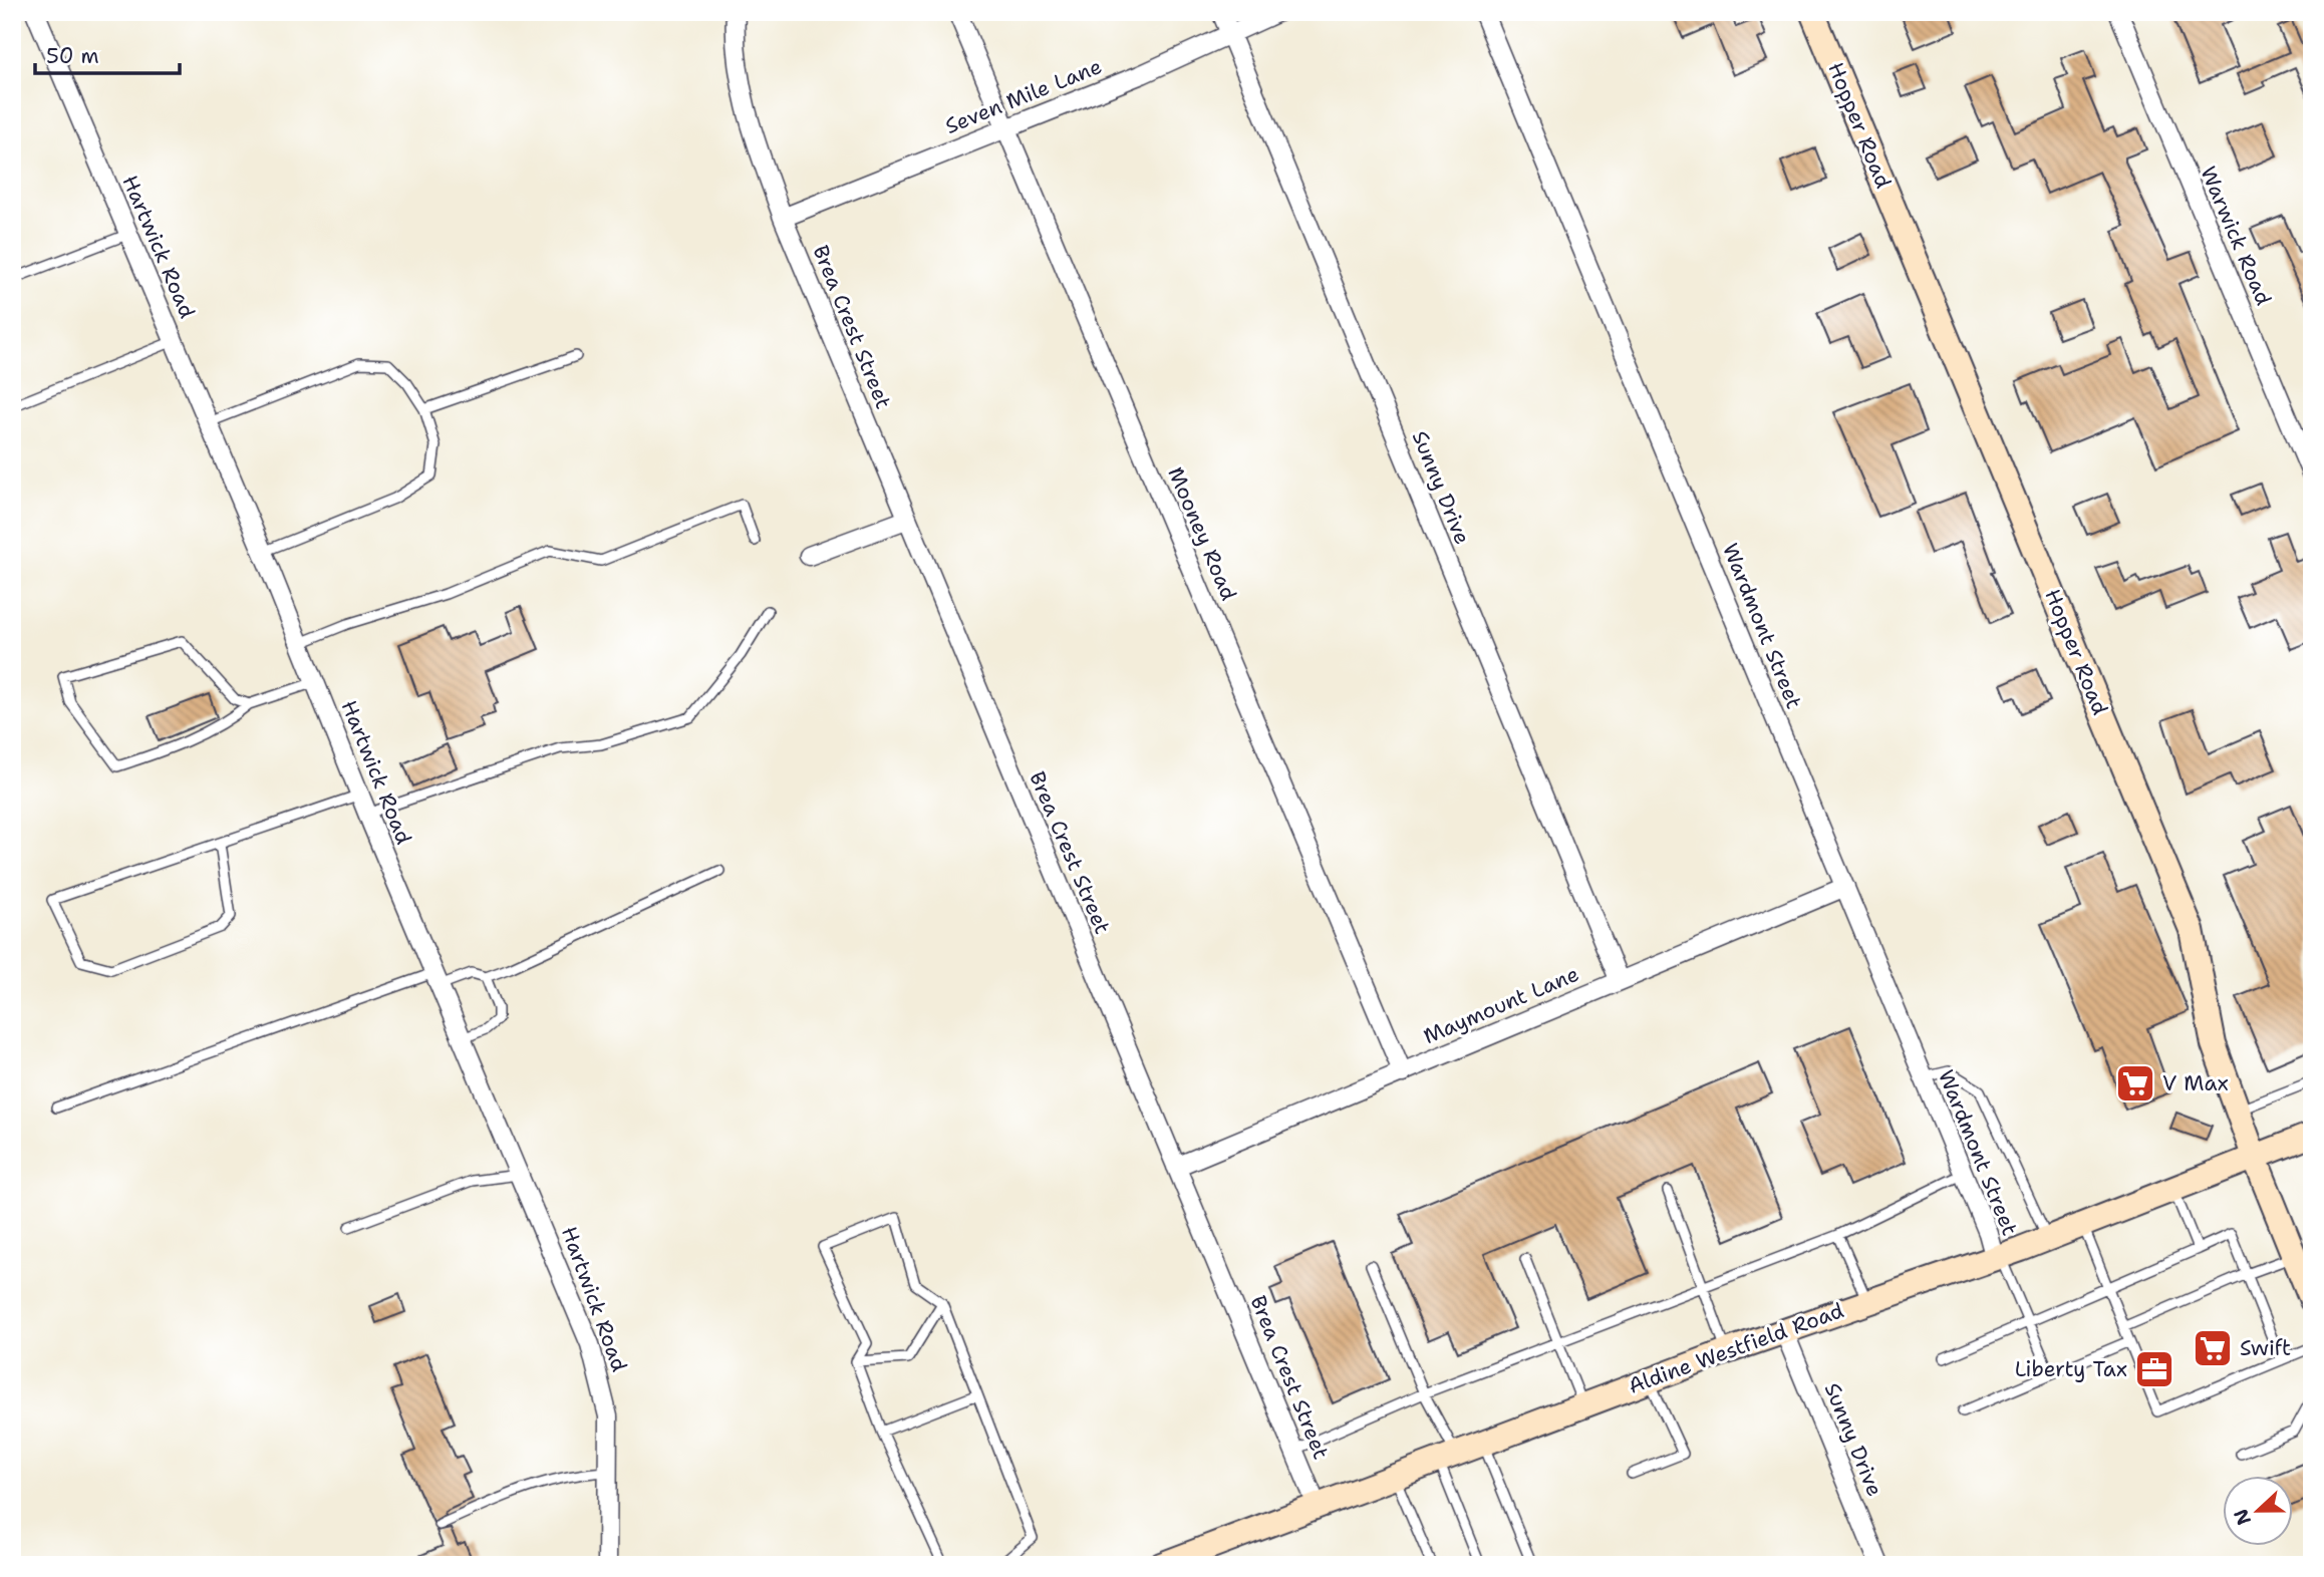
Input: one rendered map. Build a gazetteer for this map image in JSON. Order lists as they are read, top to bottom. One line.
{"streets":{"main road":["Hopper Road","Aldine Westfield Road"],"street":["Seven Mile Lane","Warwick Road","Hartwick Road","Brea Crest Street","Sunny Drive","Mooney Road","Wardmont Street","Maymount Lane"]},"crossings":[["Seven Mile Lane","Brea Crest Street"],["Seven Mile Lane","Sunny Drive"],["Seven Mile Lane","Mooney Road"],["Hopper Road","Aldine Westfield Road"],["Brea Crest Street","Maymount Lane"],["Brea Crest Street","Aldine Westfield Road"],["Sunny Drive","Maymount Lane"],["Sunny Drive","Aldine Westfield Road"],["Mooney Road","Maymount Lane"],["Wardmont Street","Maymount Lane"],["Wardmont Street","Aldine Westfield Road"]],"places":{"supermarket":["V Max","Swift"],"office":["Liberty Tax"]},"scale_bar":"50 m","north":"left"}
